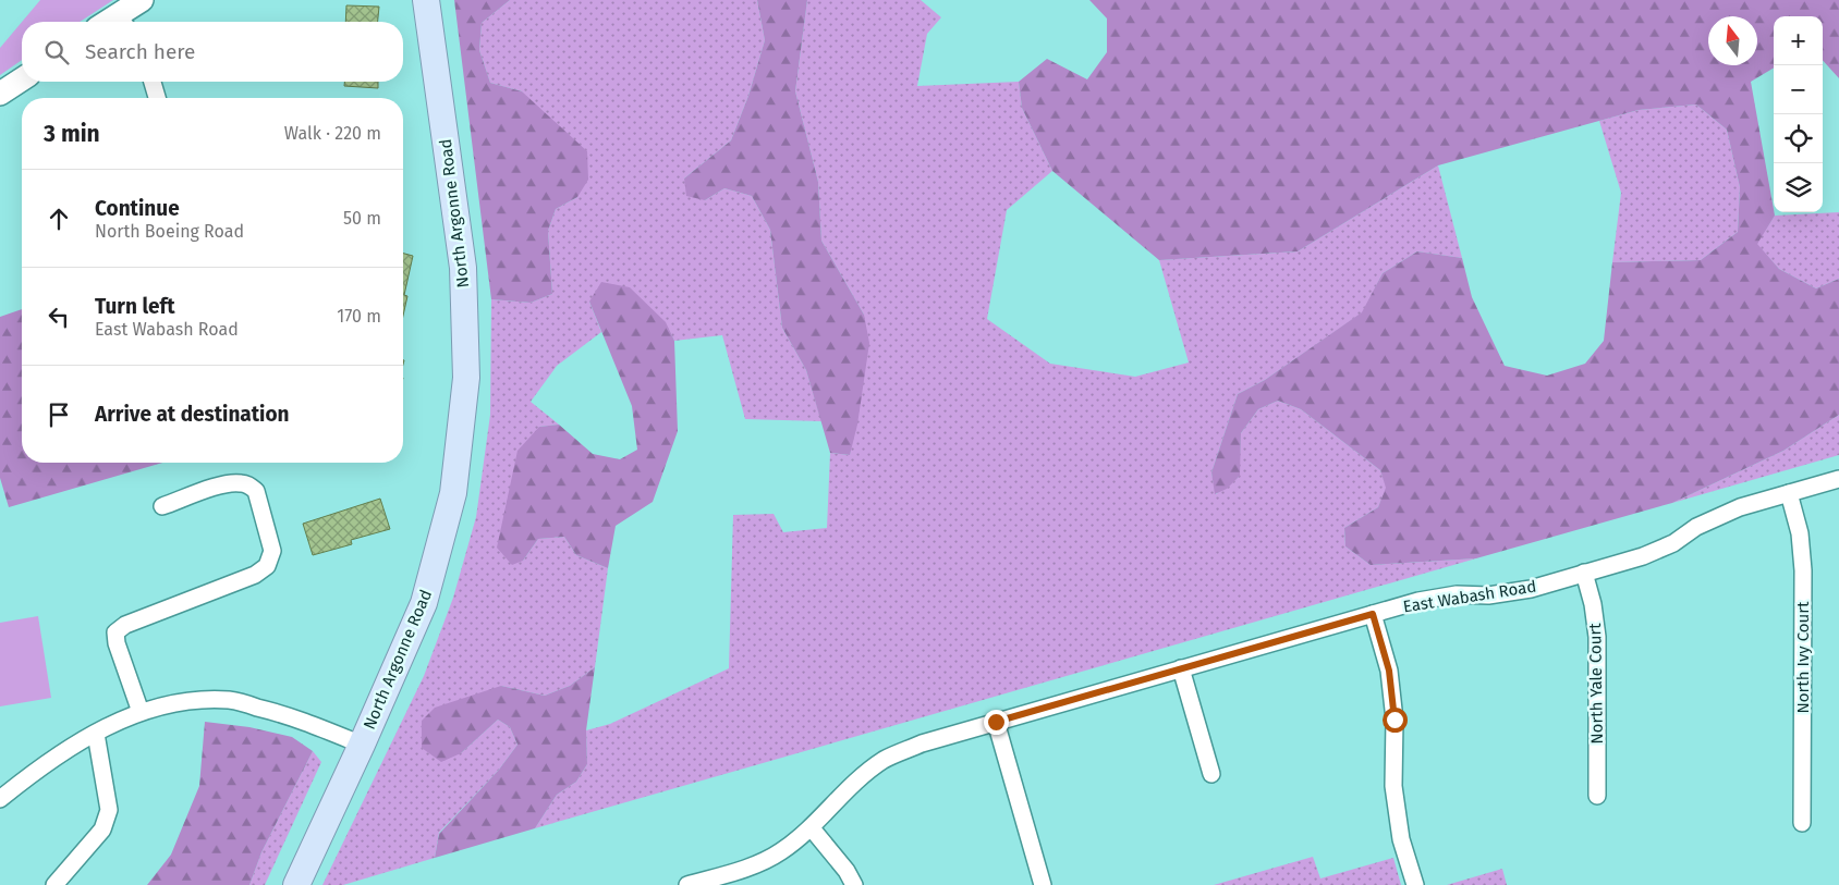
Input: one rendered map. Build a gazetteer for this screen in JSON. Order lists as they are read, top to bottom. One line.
{"streets":{"main road":["North Argonne Road"],"street":["East Wabash Road","North Ivy Court","North Yale Court"]},"crossings":[["East Wabash Road","North Ivy Court"],["East Wabash Road","North Yale Court"]],"north":"top","page":{"map_buttons":["+","−"],"search":"Search here","heading":["3 min","Walk · 220 m"],"list":[["Continue","North Boeing Road","50 m"],["Turn left","East Wabash Road","170 m"],"Arrive at destination"]}}
